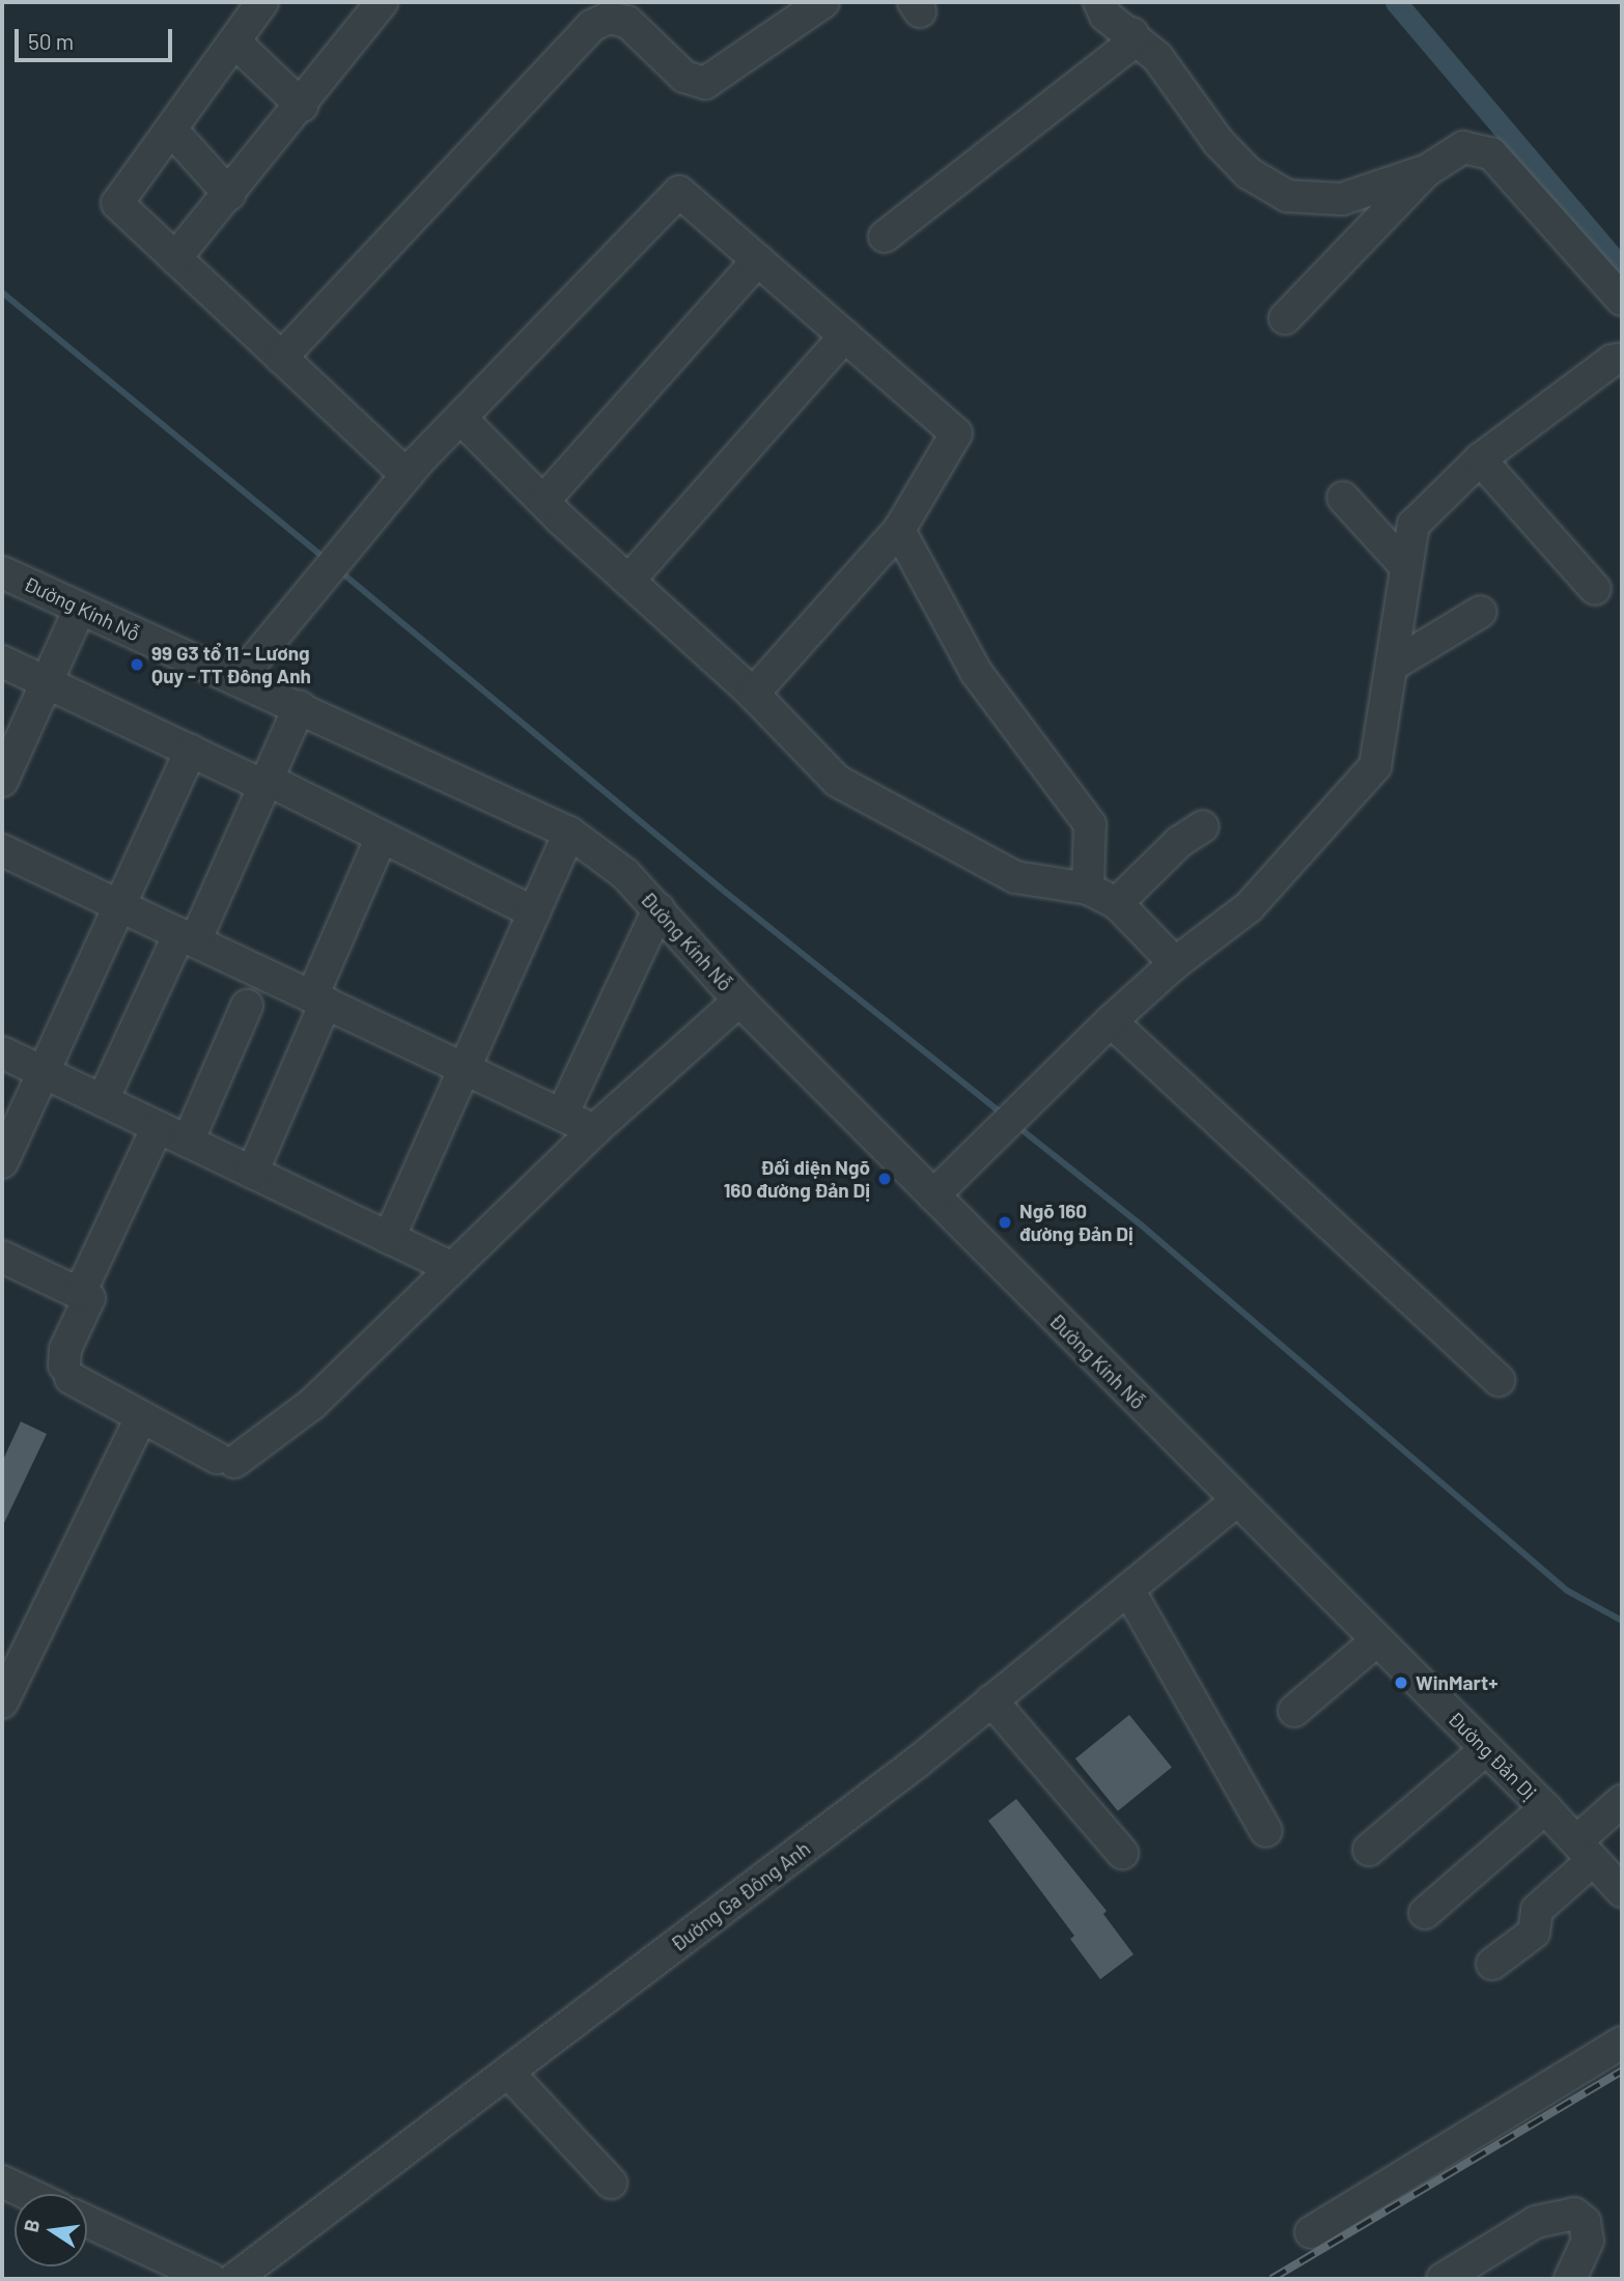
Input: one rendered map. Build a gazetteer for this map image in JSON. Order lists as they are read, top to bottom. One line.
{"streets":{"street":["Đường Kính Nỗ","Đường Đản Dị","Đường Ga Đông Anh"]},"crossings":[["Đường Kính Nỗ","Đường Đản Dị"],["Đường Kính Nỗ","Đường Ga Đông Anh"],["Đường Đản Dị","Đường Ga Đông Anh"]],"places":["99 G3 tổ 11 - Lương Quy - TT Đông Anh","Đối diện Ngõ 160 đường Đản Dị","Ngõ 160 đường Đản Dị","WinMart+"],"scale_bar":"50 m","north":"left"}
